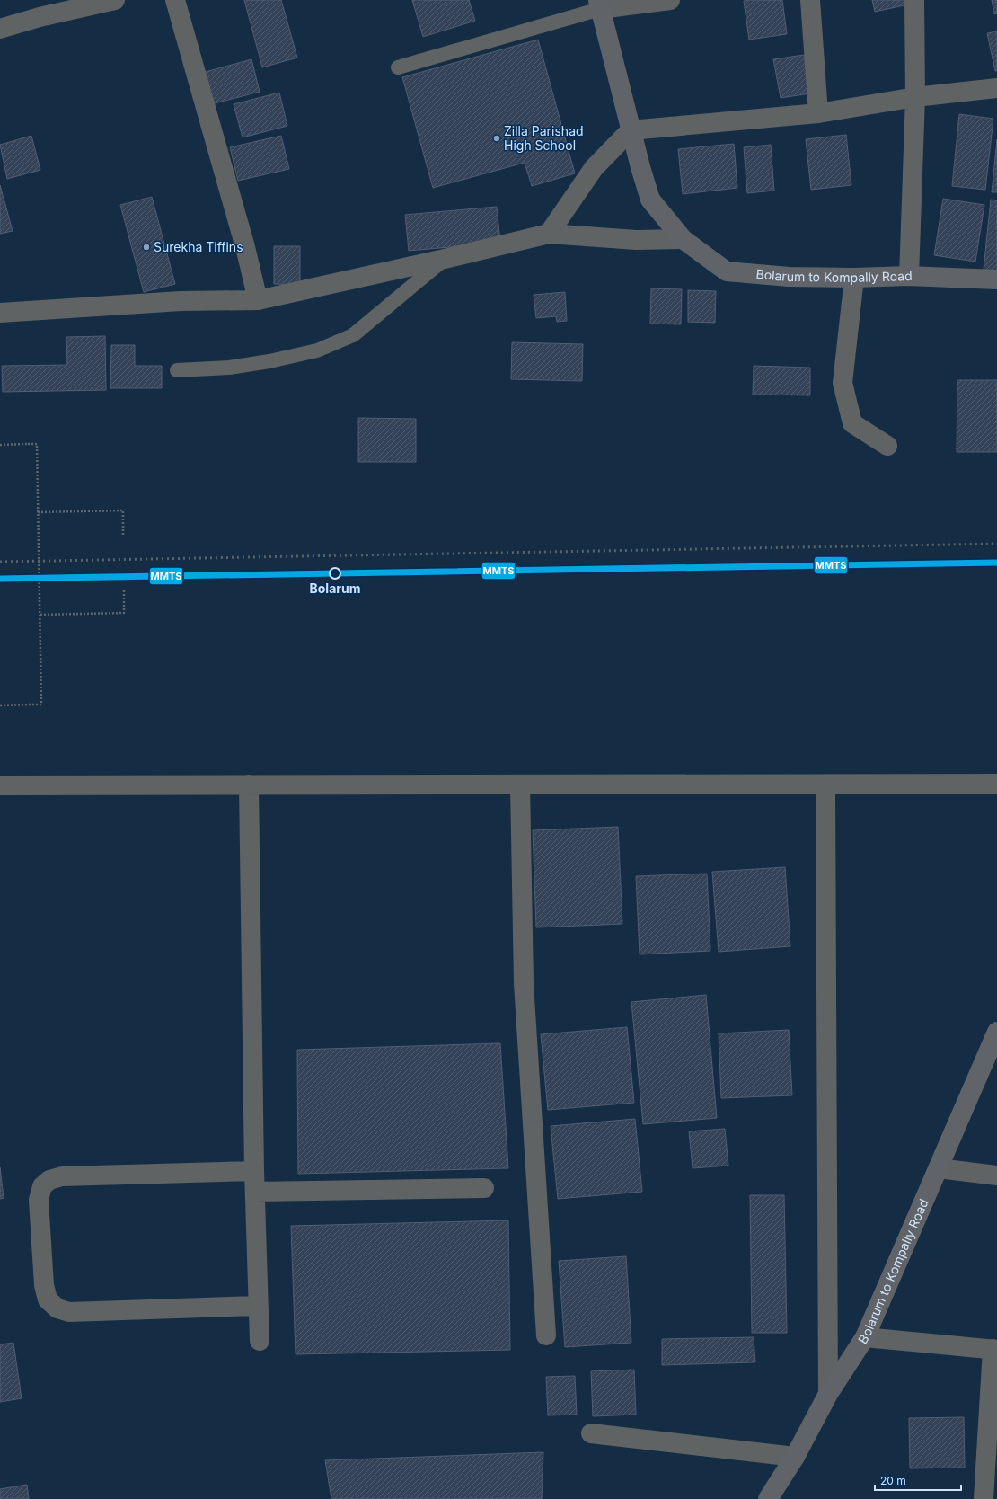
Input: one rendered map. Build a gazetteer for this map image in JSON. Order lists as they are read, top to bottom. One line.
{"streets":{"main road":["Bolarum to Kompally Road"]},"places":["Zilla Parishad High School","Surekha Tiffins","Bolarum"],"lines":["transit line MMTS"],"scale_bar":"20 m"}
